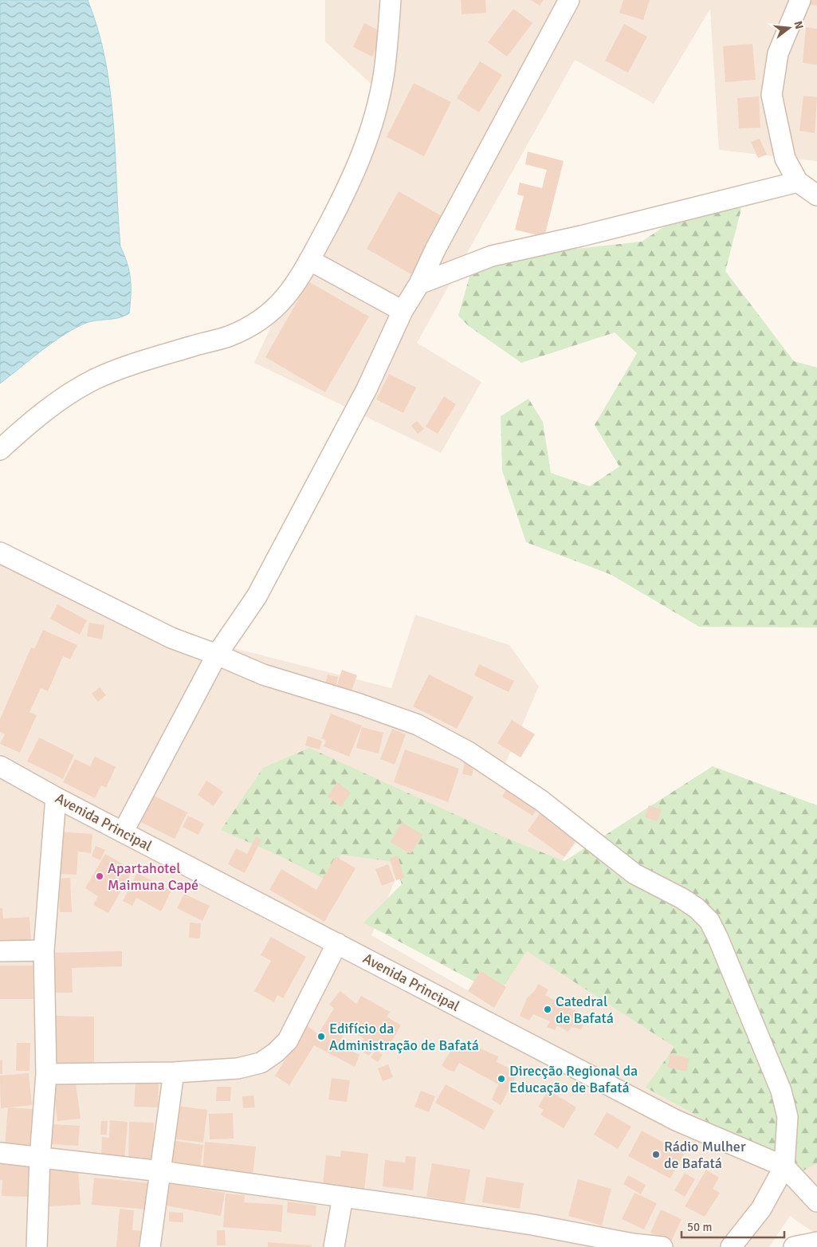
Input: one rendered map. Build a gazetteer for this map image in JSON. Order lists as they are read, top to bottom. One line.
{"streets":{"street":["Avenida Principal"]},"places":["Apartahotel Maimuna Capé","Catedral de Bafatá","Edifício da Administração de Bafatá","Direcção Regional da Educação de Bafatá","Rádio Mulher de Bafatá"],"scale_bar":"50 m","north":"right"}
